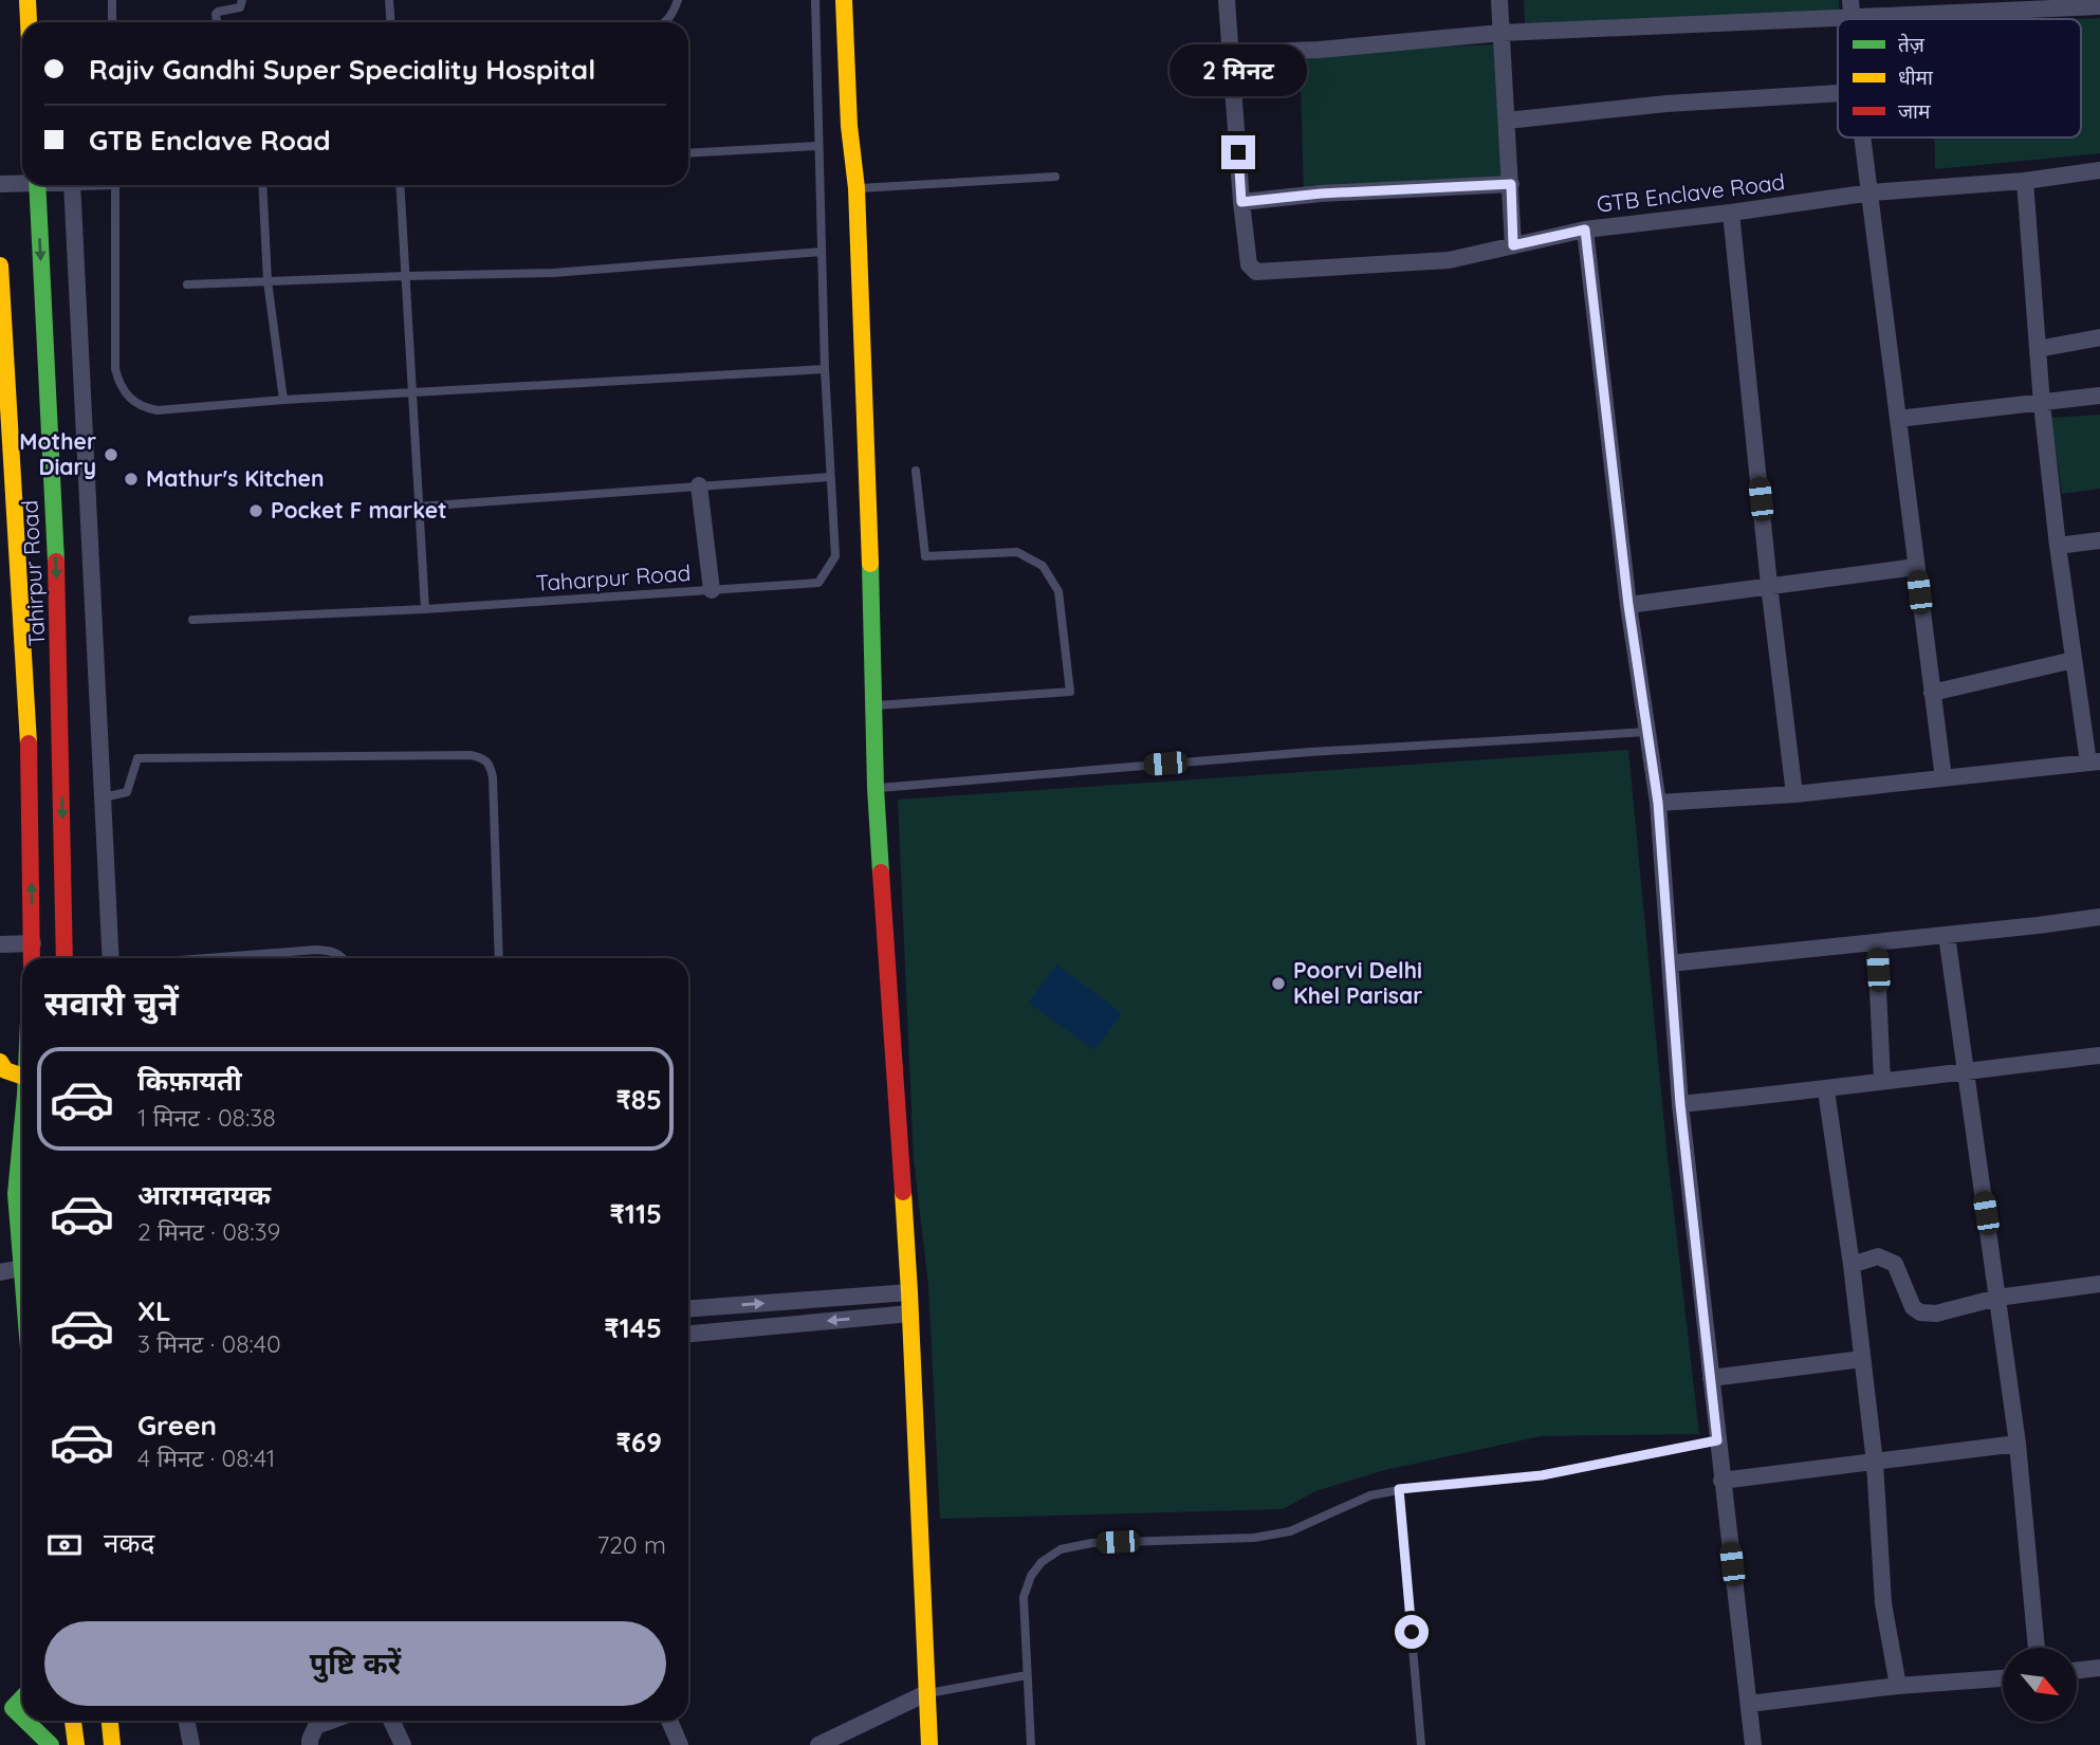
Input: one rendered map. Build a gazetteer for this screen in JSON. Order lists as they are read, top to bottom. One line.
{"streets":{"main road":["Tahirpur Road"],"street":["GTB Enclave Road"],"lane":["Taharpur Road"]},"places":["Mother Diary","Mathur's Kitchen","Pocket F market","Poorvi Delhi Khel Parisar"],"legend":["तेज़","धीमा","जाम"],"north":"bottom right","page":{"banner":["Rajiv Gandhi Super Speciality Hospital","GTB Enclave Road"],"bubble":"2 मिनट","heading":"सवारी चुनें","list":[{"name":"किफ़ायती","note":"1 मिनट · 08:38","value":"₹85"},{"name":"आरामदायक","note":"2 मिनट · 08:39","value":"₹115"},{"name":"XL","note":"3 मिनट · 08:40","value":"₹145"},{"name":"Green","note":"4 मिनट · 08:41","value":"₹69"}],"pay":["नकद","720 m"],"buttons":"पुष्टि करें"}}
